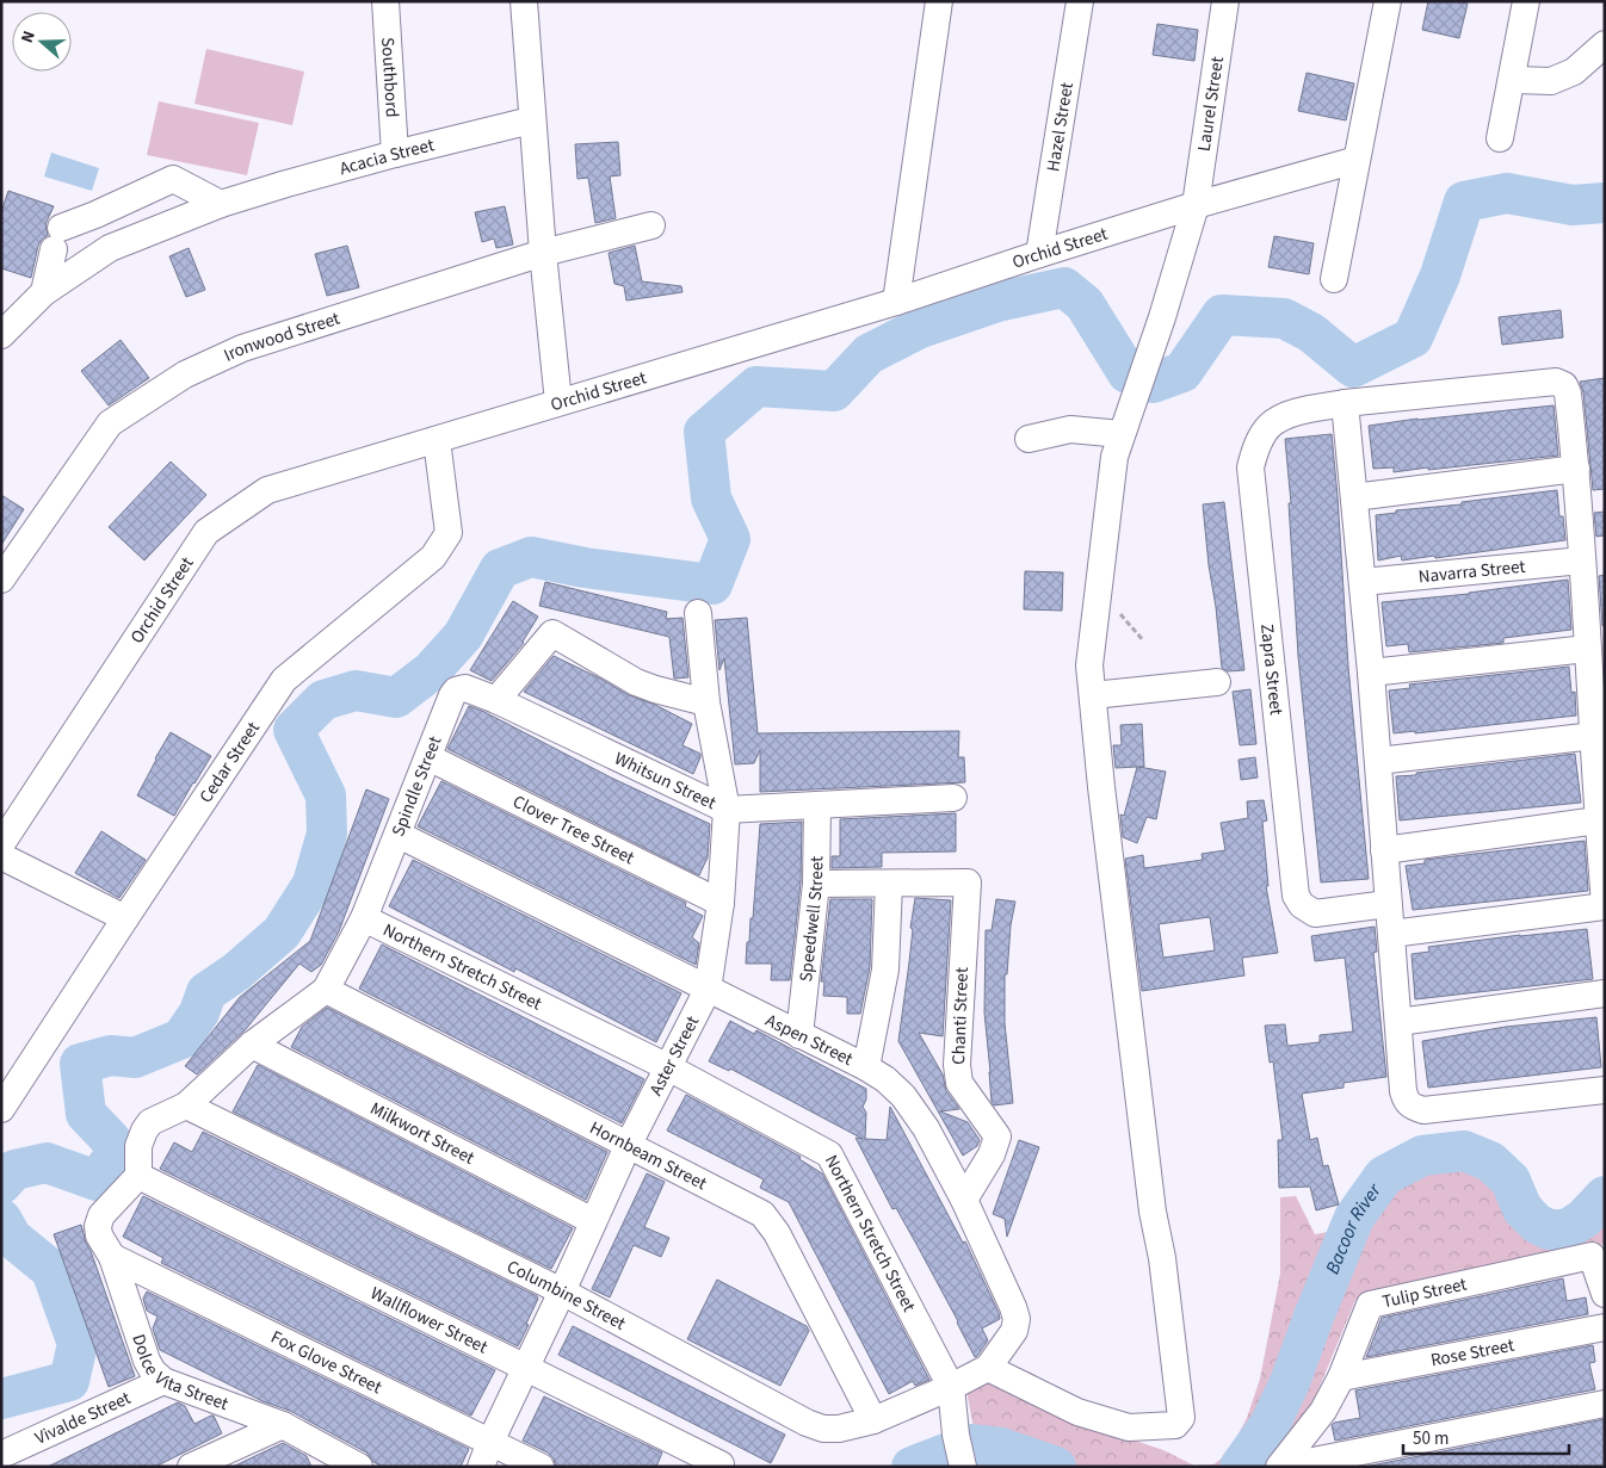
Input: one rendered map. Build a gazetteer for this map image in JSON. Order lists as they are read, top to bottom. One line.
{"streets":{"street":["Southbord","Laurel Street","Hazel Street","Acacia Street","Orchid Street","Ironwood Street","Navarra Street","Zapra Street","Cedar Street","Whitsun Street","Spindle Street","Clover Tree Street","Speedwell Street","Northern Stretch Street","Chanti Street","Aspen Street","Aster Street","Milkwort Street","Hornbeam Street","Tulip Street","Columbine Street","Wallflower Street","Rose Street","Fox Glove Street","Dolce Vita Street","Vivalde Street"]},"crossings":[["Southbord","Acacia Street"],["Laurel Street","Orchid Street"],["Laurel Street","Aspen Street"],["Hazel Street","Orchid Street"],["Orchid Street","Cedar Street"],["Whitsun Street","Spindle Street"],["Whitsun Street","Speedwell Street"],["Whitsun Street","Aster Street"],["Spindle Street","Clover Tree Street"],["Spindle Street","Northern Stretch Street"],["Spindle Street","Aspen Street"],["Spindle Street","Milkwort Street"],["Spindle Street","Hornbeam Street"],["Spindle Street","Columbine Street"],["Spindle Street","Wallflower Street"],["Spindle Street","Dolce Vita Street"],["Clover Tree Street","Aster Street"],["Speedwell Street","Aspen Street"],["Northern Stretch Street","Aspen Street"],["Northern Stretch Street","Aster Street"],["Northern Stretch Street","Columbine Street"],["Chanti Street","Aspen Street"],["Aspen Street","Aster Street"],["Aspen Street","Columbine Street"],["Aster Street","Milkwort Street"],["Aster Street","Hornbeam Street"],["Aster Street","Columbine Street"],["Aster Street","Wallflower Street"],["Aster Street","Fox Glove Street"],["Hornbeam Street","Columbine Street"],["Tulip Street","Rose Street"],["Wallflower Street","Dolce Vita Street"],["Fox Glove Street","Dolce Vita Street"],["Dolce Vita Street","Vivalde Street"]],"water":["Bacoor River"],"scale_bar":"50 m","north":"left"}
